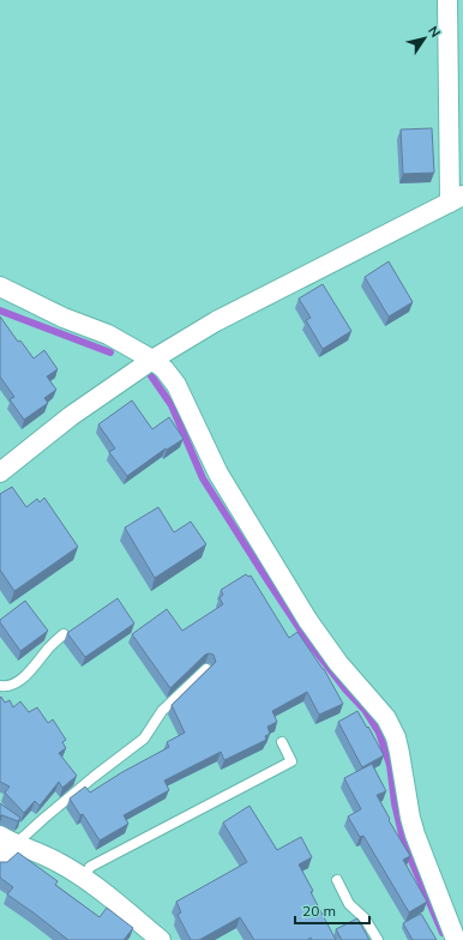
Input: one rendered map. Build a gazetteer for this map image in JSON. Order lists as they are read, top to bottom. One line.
{"scale_bar":"20 m","north":"top right"}
